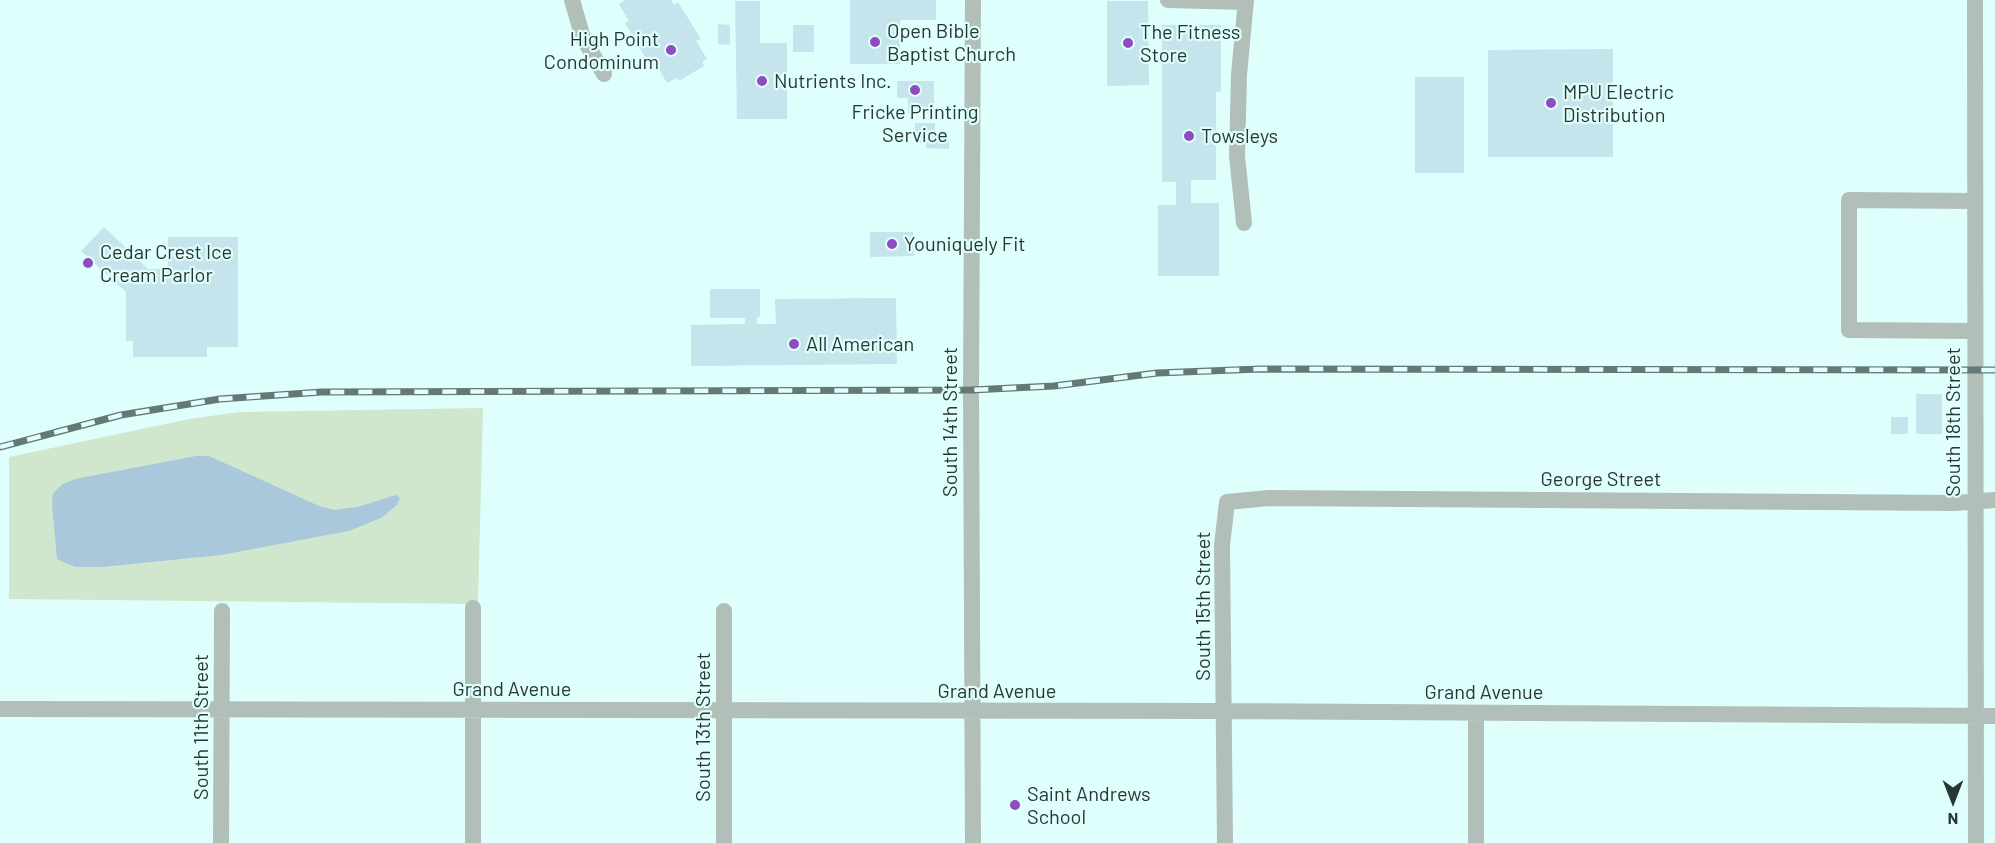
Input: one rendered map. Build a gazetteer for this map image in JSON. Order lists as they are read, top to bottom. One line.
{"streets":{"street":["South 14th Street","South 18th Street","George Street","South 15th Street","Grand Avenue","South 11th Street","South 13th Street"]},"crossings":[["South 14th Street","Grand Avenue"],["South 18th Street","George Street"],["South 18th Street","Grand Avenue"],["George Street","South 15th Street"],["South 15th Street","Grand Avenue"],["Grand Avenue","South 11th Street"],["Grand Avenue","South 13th Street"]],"places":["Open Bible Baptist Church","The Fitness Store","High Point Condominum","Nutrients Inc.","Fricke Printing Service","MPU Electric Distribution","Towsleys","Youniquely Fit","Cedar Crest Ice Cream Parlor","All American","Saint Andrews School"],"north":"bottom"}
